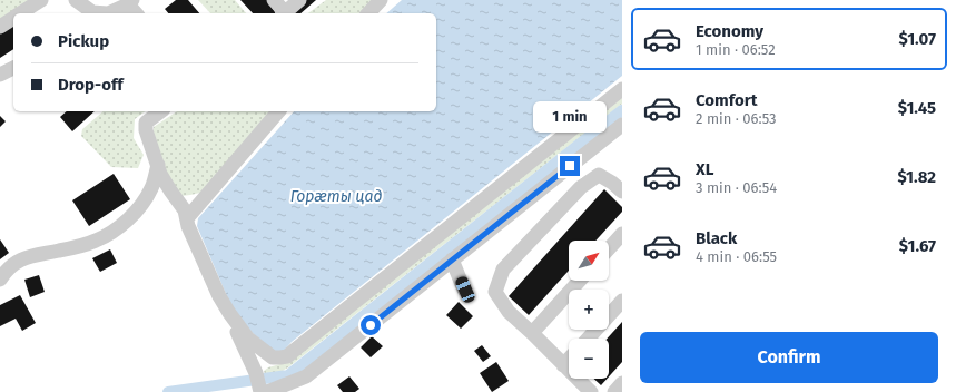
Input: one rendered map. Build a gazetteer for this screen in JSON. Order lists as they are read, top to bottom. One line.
{"water":["Горӕты цад"],"north":"top right","page":{"list":[{"name":"Economy","note":"1 min · 06:52","value":"$1.07"},{"name":"Comfort","note":"2 min · 06:53","value":"$1.45"},{"name":"XL","note":"3 min · 06:54","value":"$1.82"},{"name":"Black","note":"4 min · 06:55","value":"$1.67"}],"banner":["Pickup","Drop-off"],"bubble":"1 min","map_buttons":["+","−"],"buttons":"Confirm"}}
